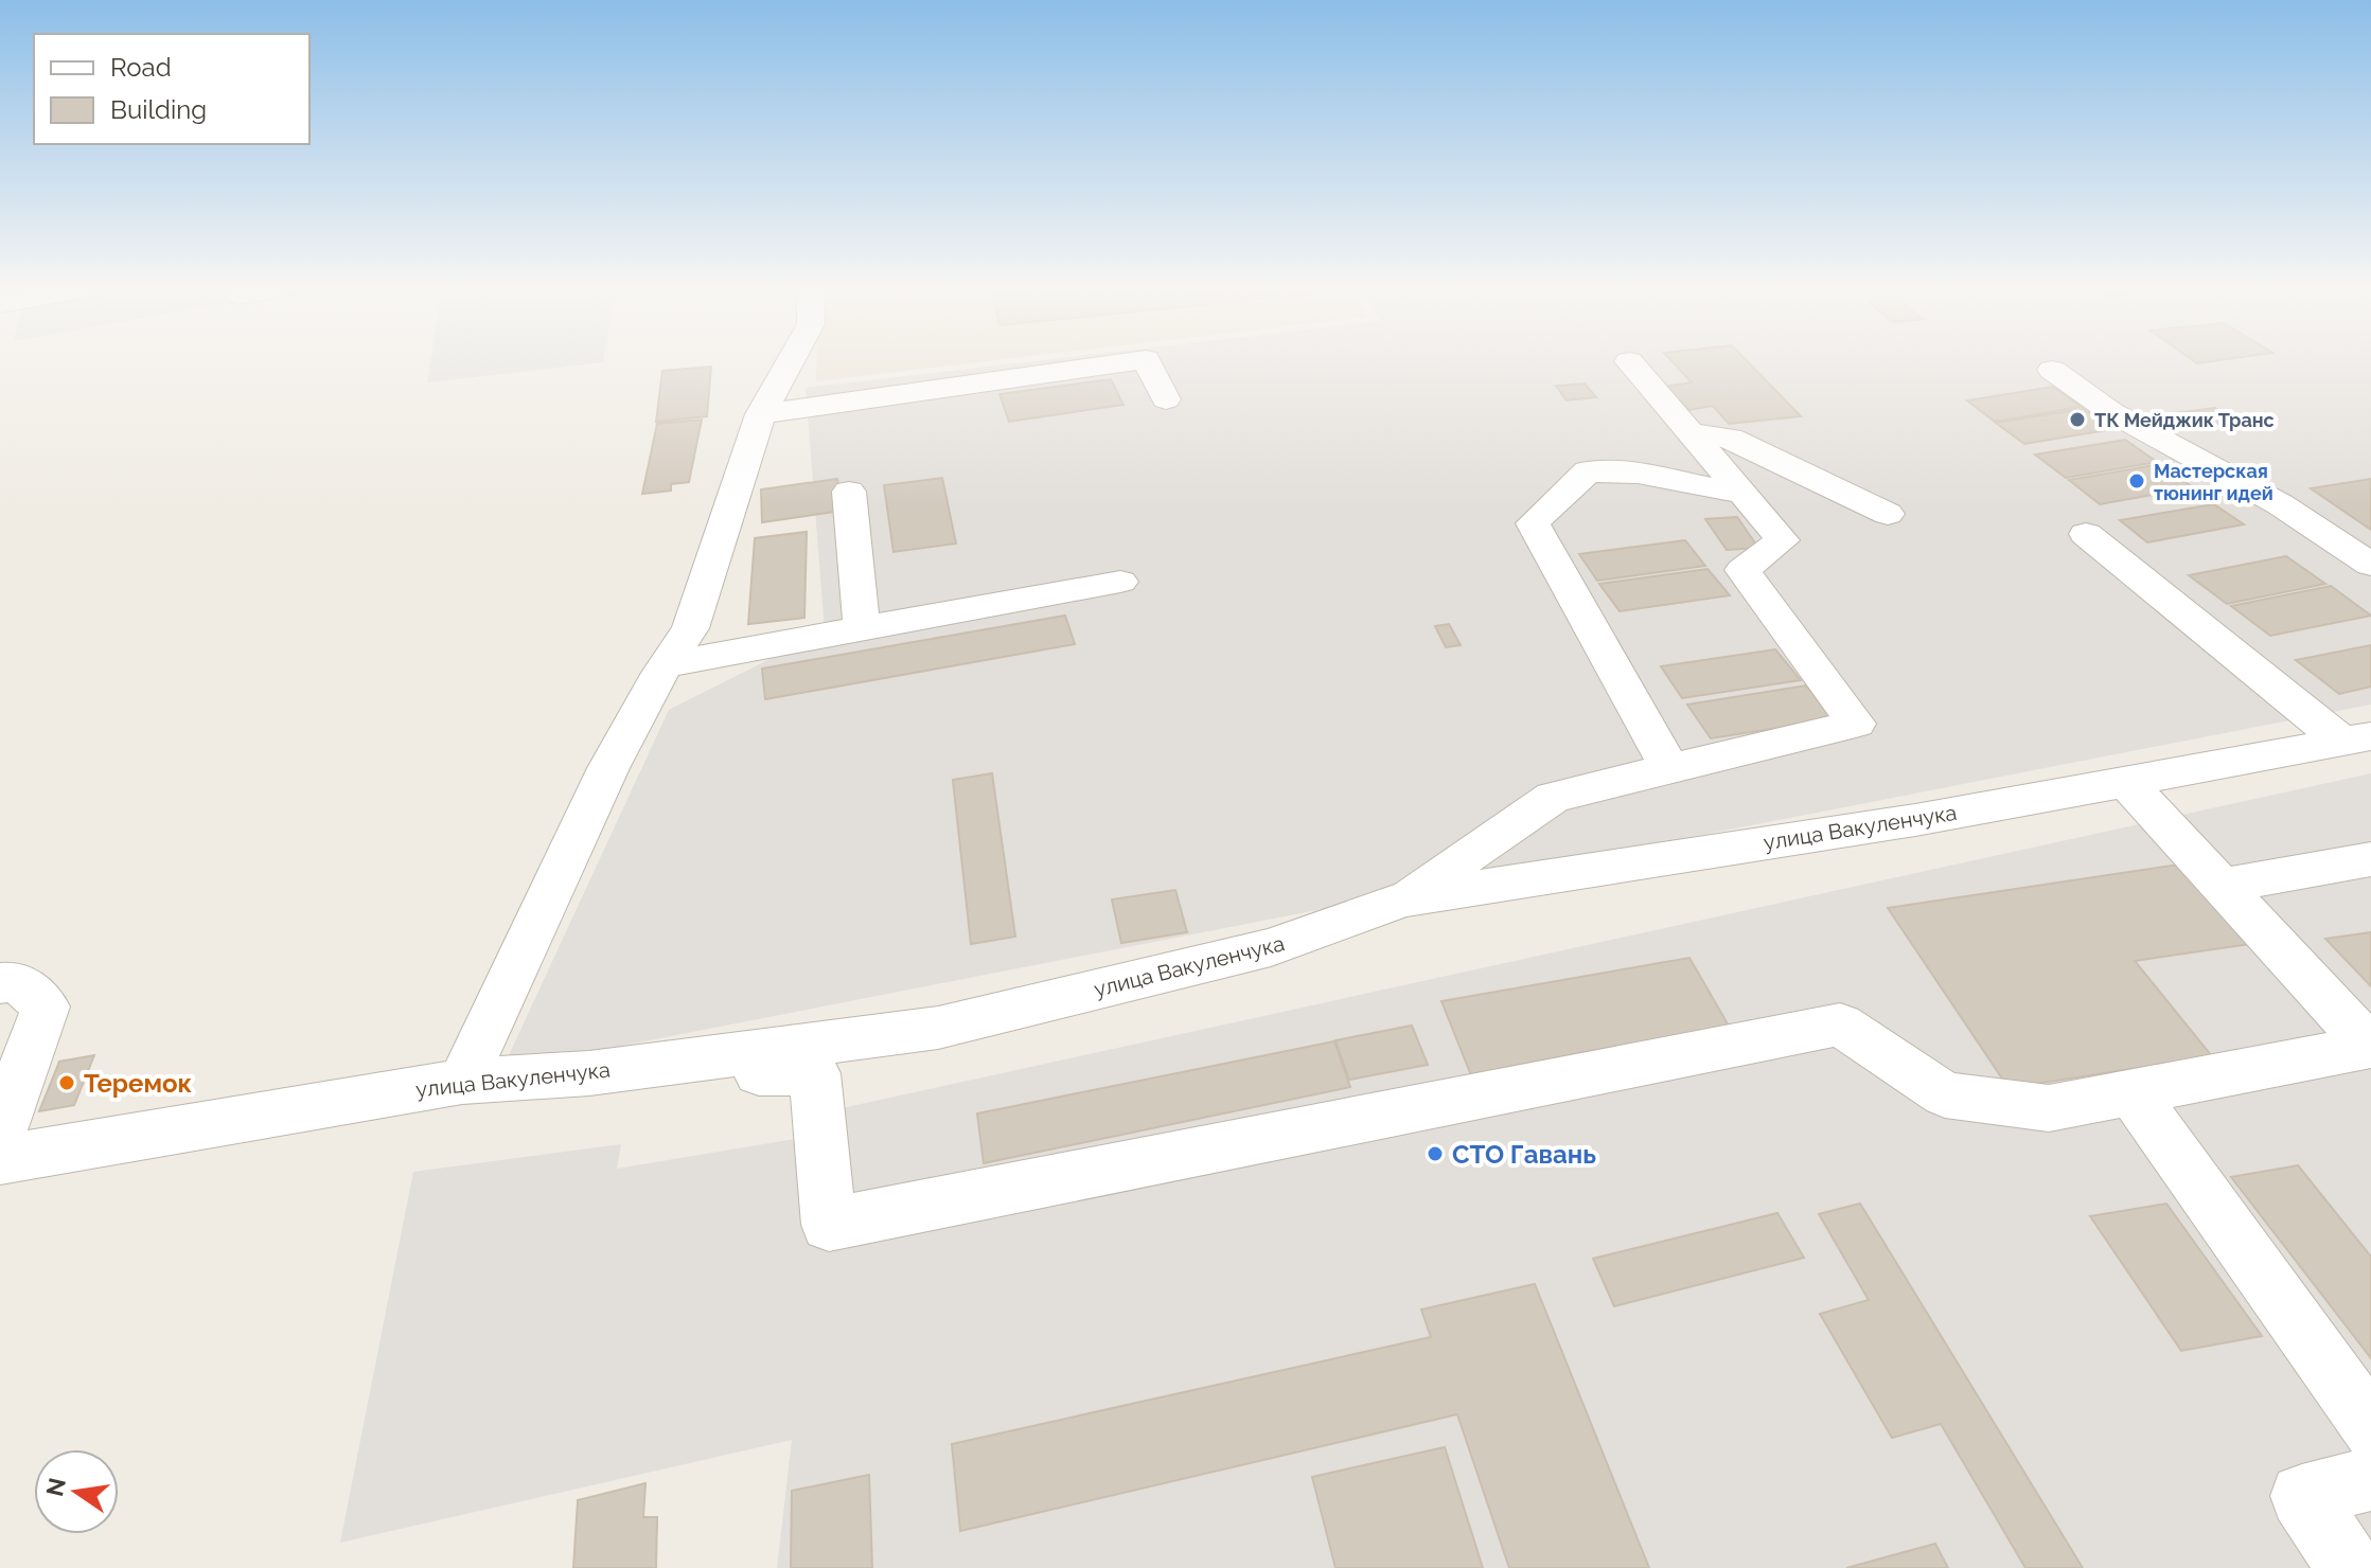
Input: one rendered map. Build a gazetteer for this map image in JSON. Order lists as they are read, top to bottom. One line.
{"streets":{"street":["улица Вакуленчука"]},"places":["ТК Мейджик Транс","Мастерская тюнинг идей","Теремок","СТО Гавань"],"legend":["Road","Building"],"north":"left"}
